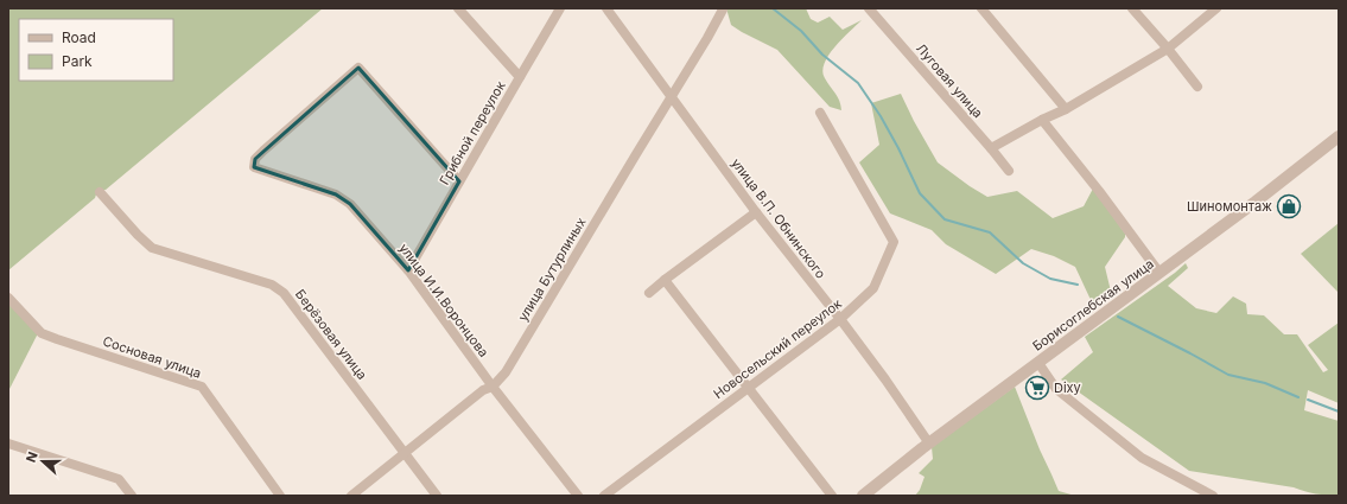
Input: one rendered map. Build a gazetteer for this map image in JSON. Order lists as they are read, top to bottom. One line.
{"streets":{"street":["Луговая улица","Грибной переулок","улица В.П. Обнинского","улица Бутурлиных","улица И.И.Воронцова","Борисоглебская улица","Берёзовая улица","Новосельский переулок","Сосновая улица"]},"crossings":[["Грибной переулок","улица И.И.Воронцова"],["улица В.П. Обнинского","улица Бутурлиных"],["улица В.П. Обнинского","Борисоглебская улица"],["улица В.П. Обнинского","Новосельский переулок"],["улица Бутурлиных","улица И.И.Воронцова"],["улица Бутурлиных","Берёзовая улица"]],"places":{"shop":["Шиномонтаж"],"supermarket":["Dixy"]},"legend":["Road","Park"],"north":"left"}
